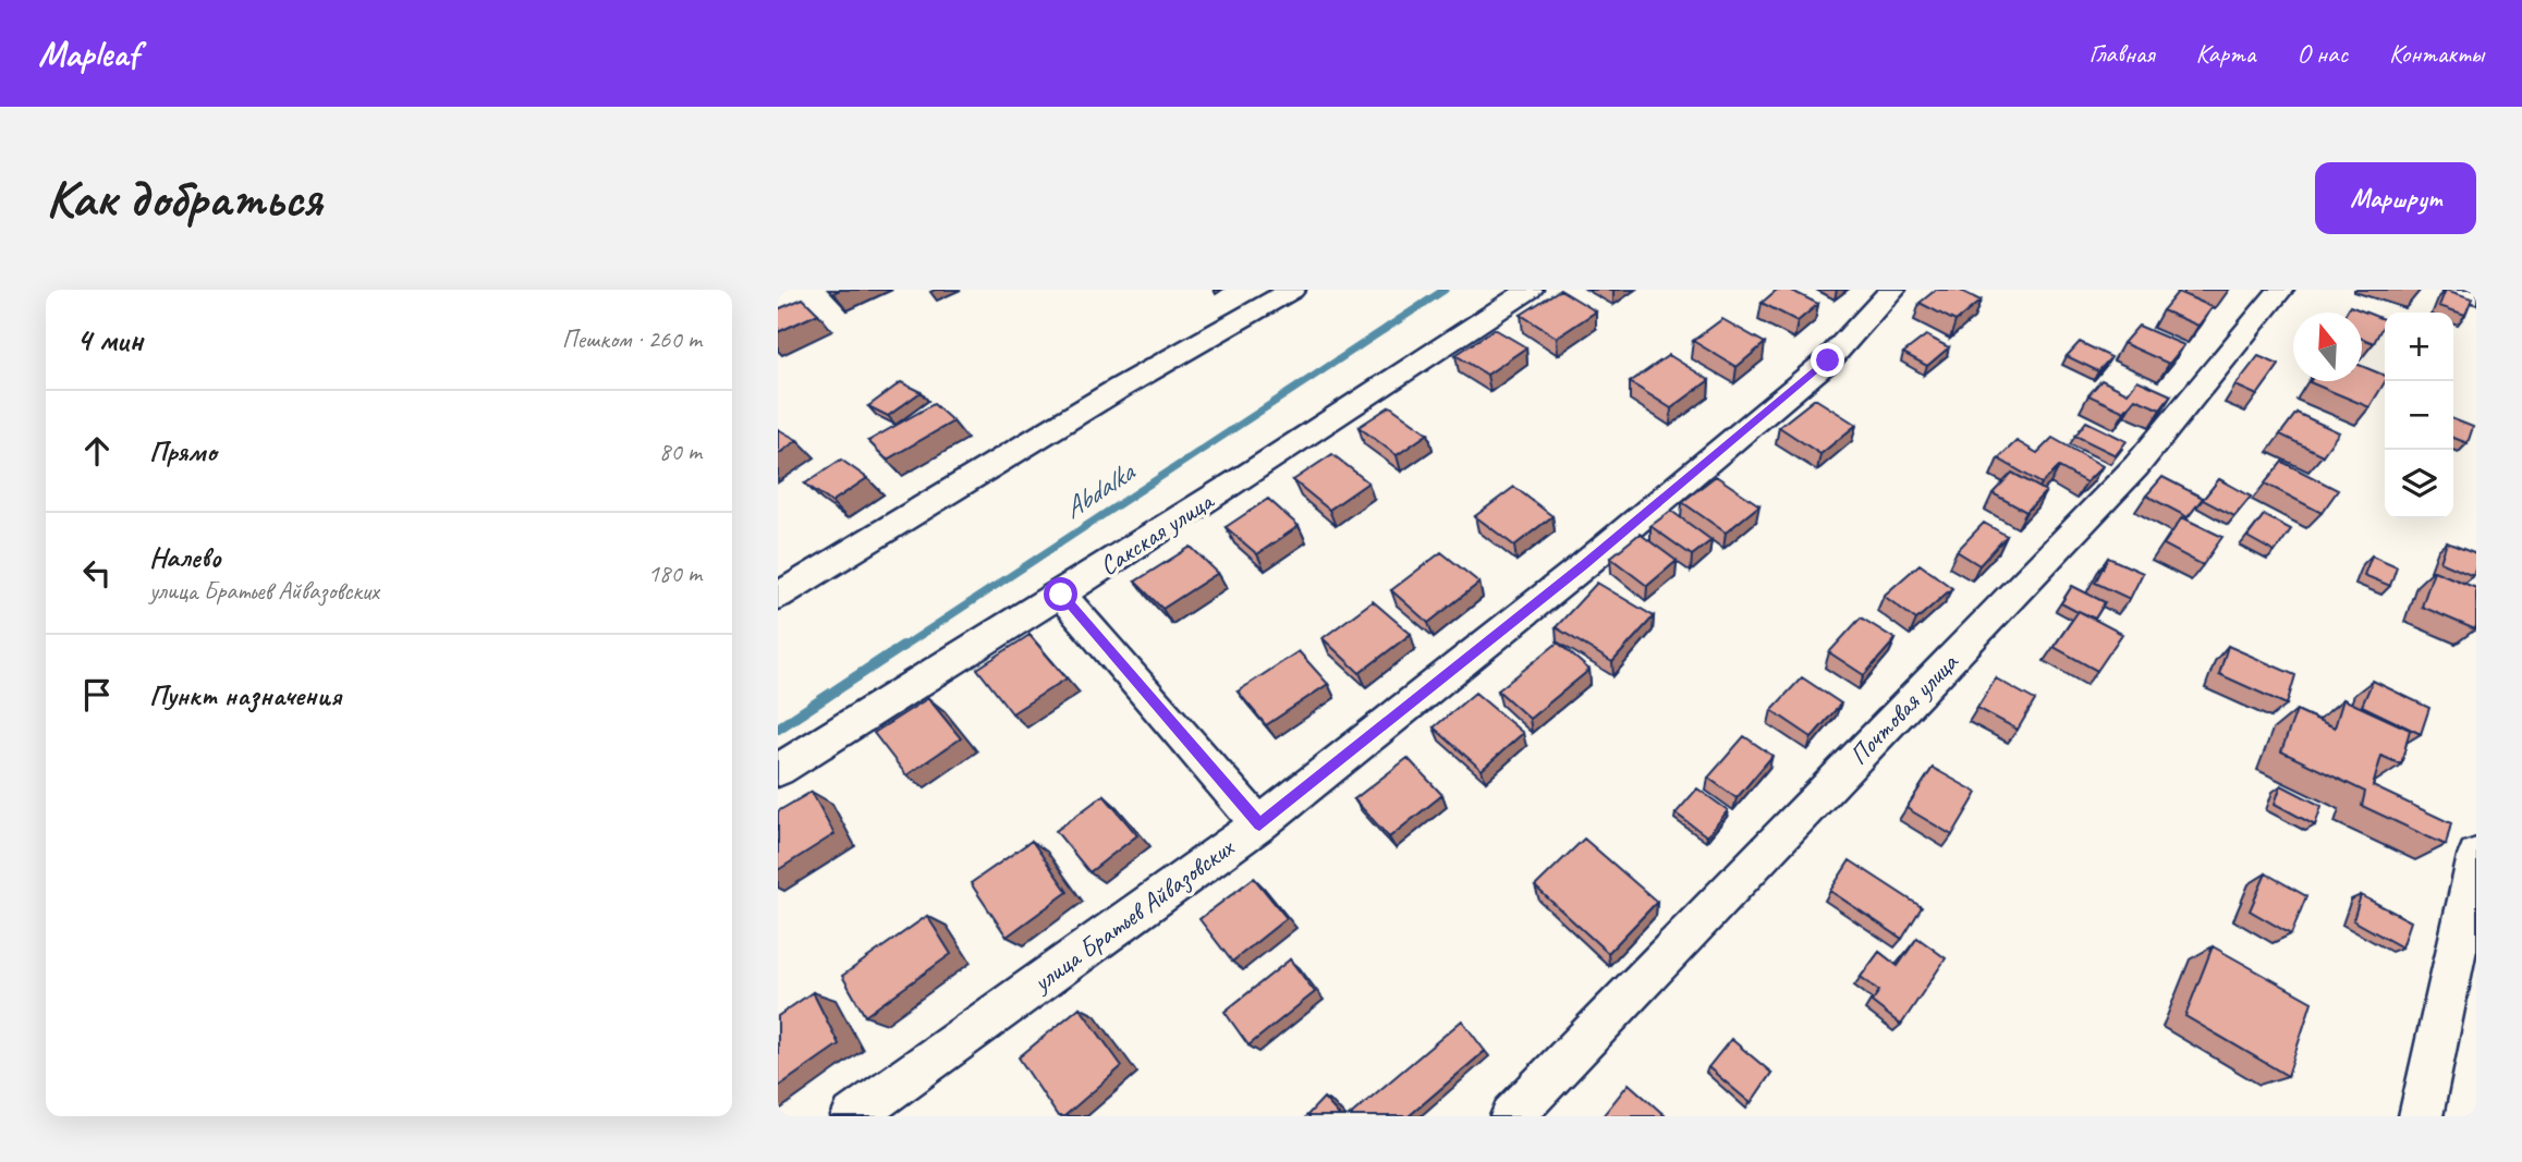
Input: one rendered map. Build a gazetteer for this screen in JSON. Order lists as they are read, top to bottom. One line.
{"streets":{"street":["Сакская улица","Почтовая улица","улица Братьев Айвазовских"]},"water":["Abdalka"],"north":"top","page":{"header":"Mapleaf","nav":["Главная","Карта","О нас","Контакты"],"buttons":"Маршрут","title":"Как добраться","heading":["4 мин","Пешком · 260 m"],"map_buttons":["+","−"],"list":[["Прямо","80 m"],["Налево","улица Братьев Айвазовских","180 m"],"Пункт назначения"]}}
